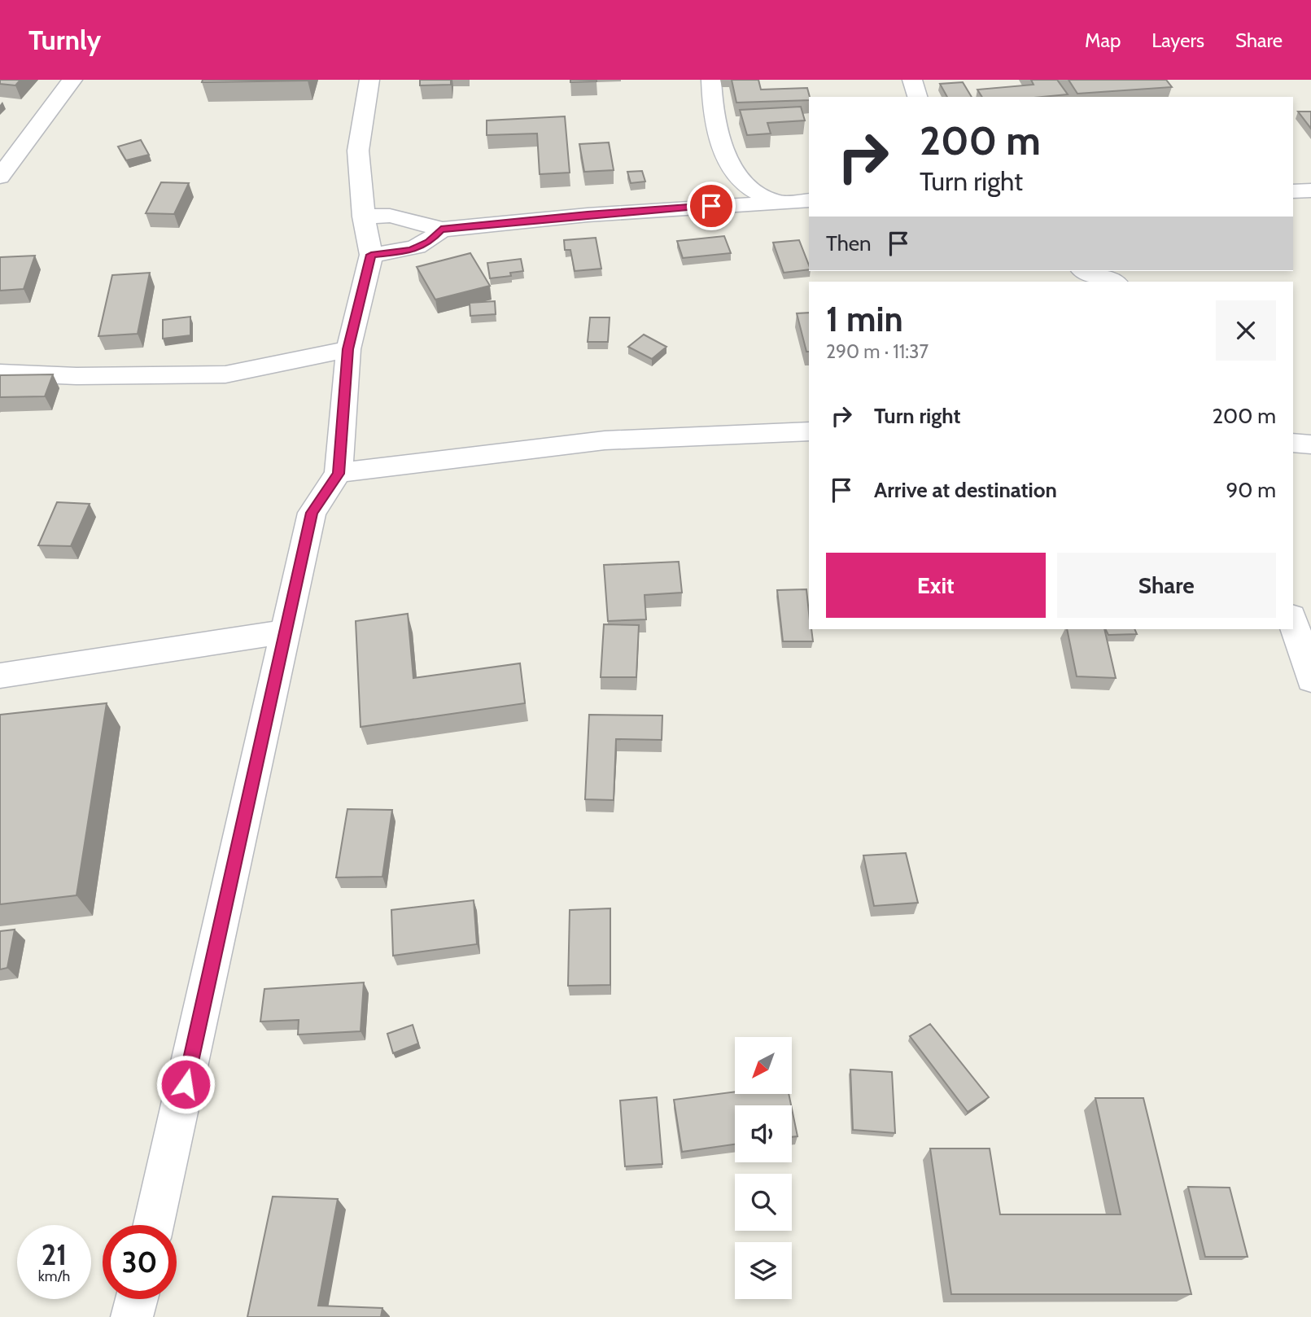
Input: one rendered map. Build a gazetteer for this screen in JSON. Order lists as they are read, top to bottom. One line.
{"north":"bottom left","page":{"header":"Turnly","nav":["Map","Layers","Share"],"turn":["200 m","Turn right"],"then":"Then","heading":["1 min","290 m · 11:37"],"list":[{"name":"Turn right","value":"200 m"},{"name":"Arrive at destination","value":"90 m"}],"buttons":["Exit","Share"],"speed":"21 km/h","limit":"30"}}
